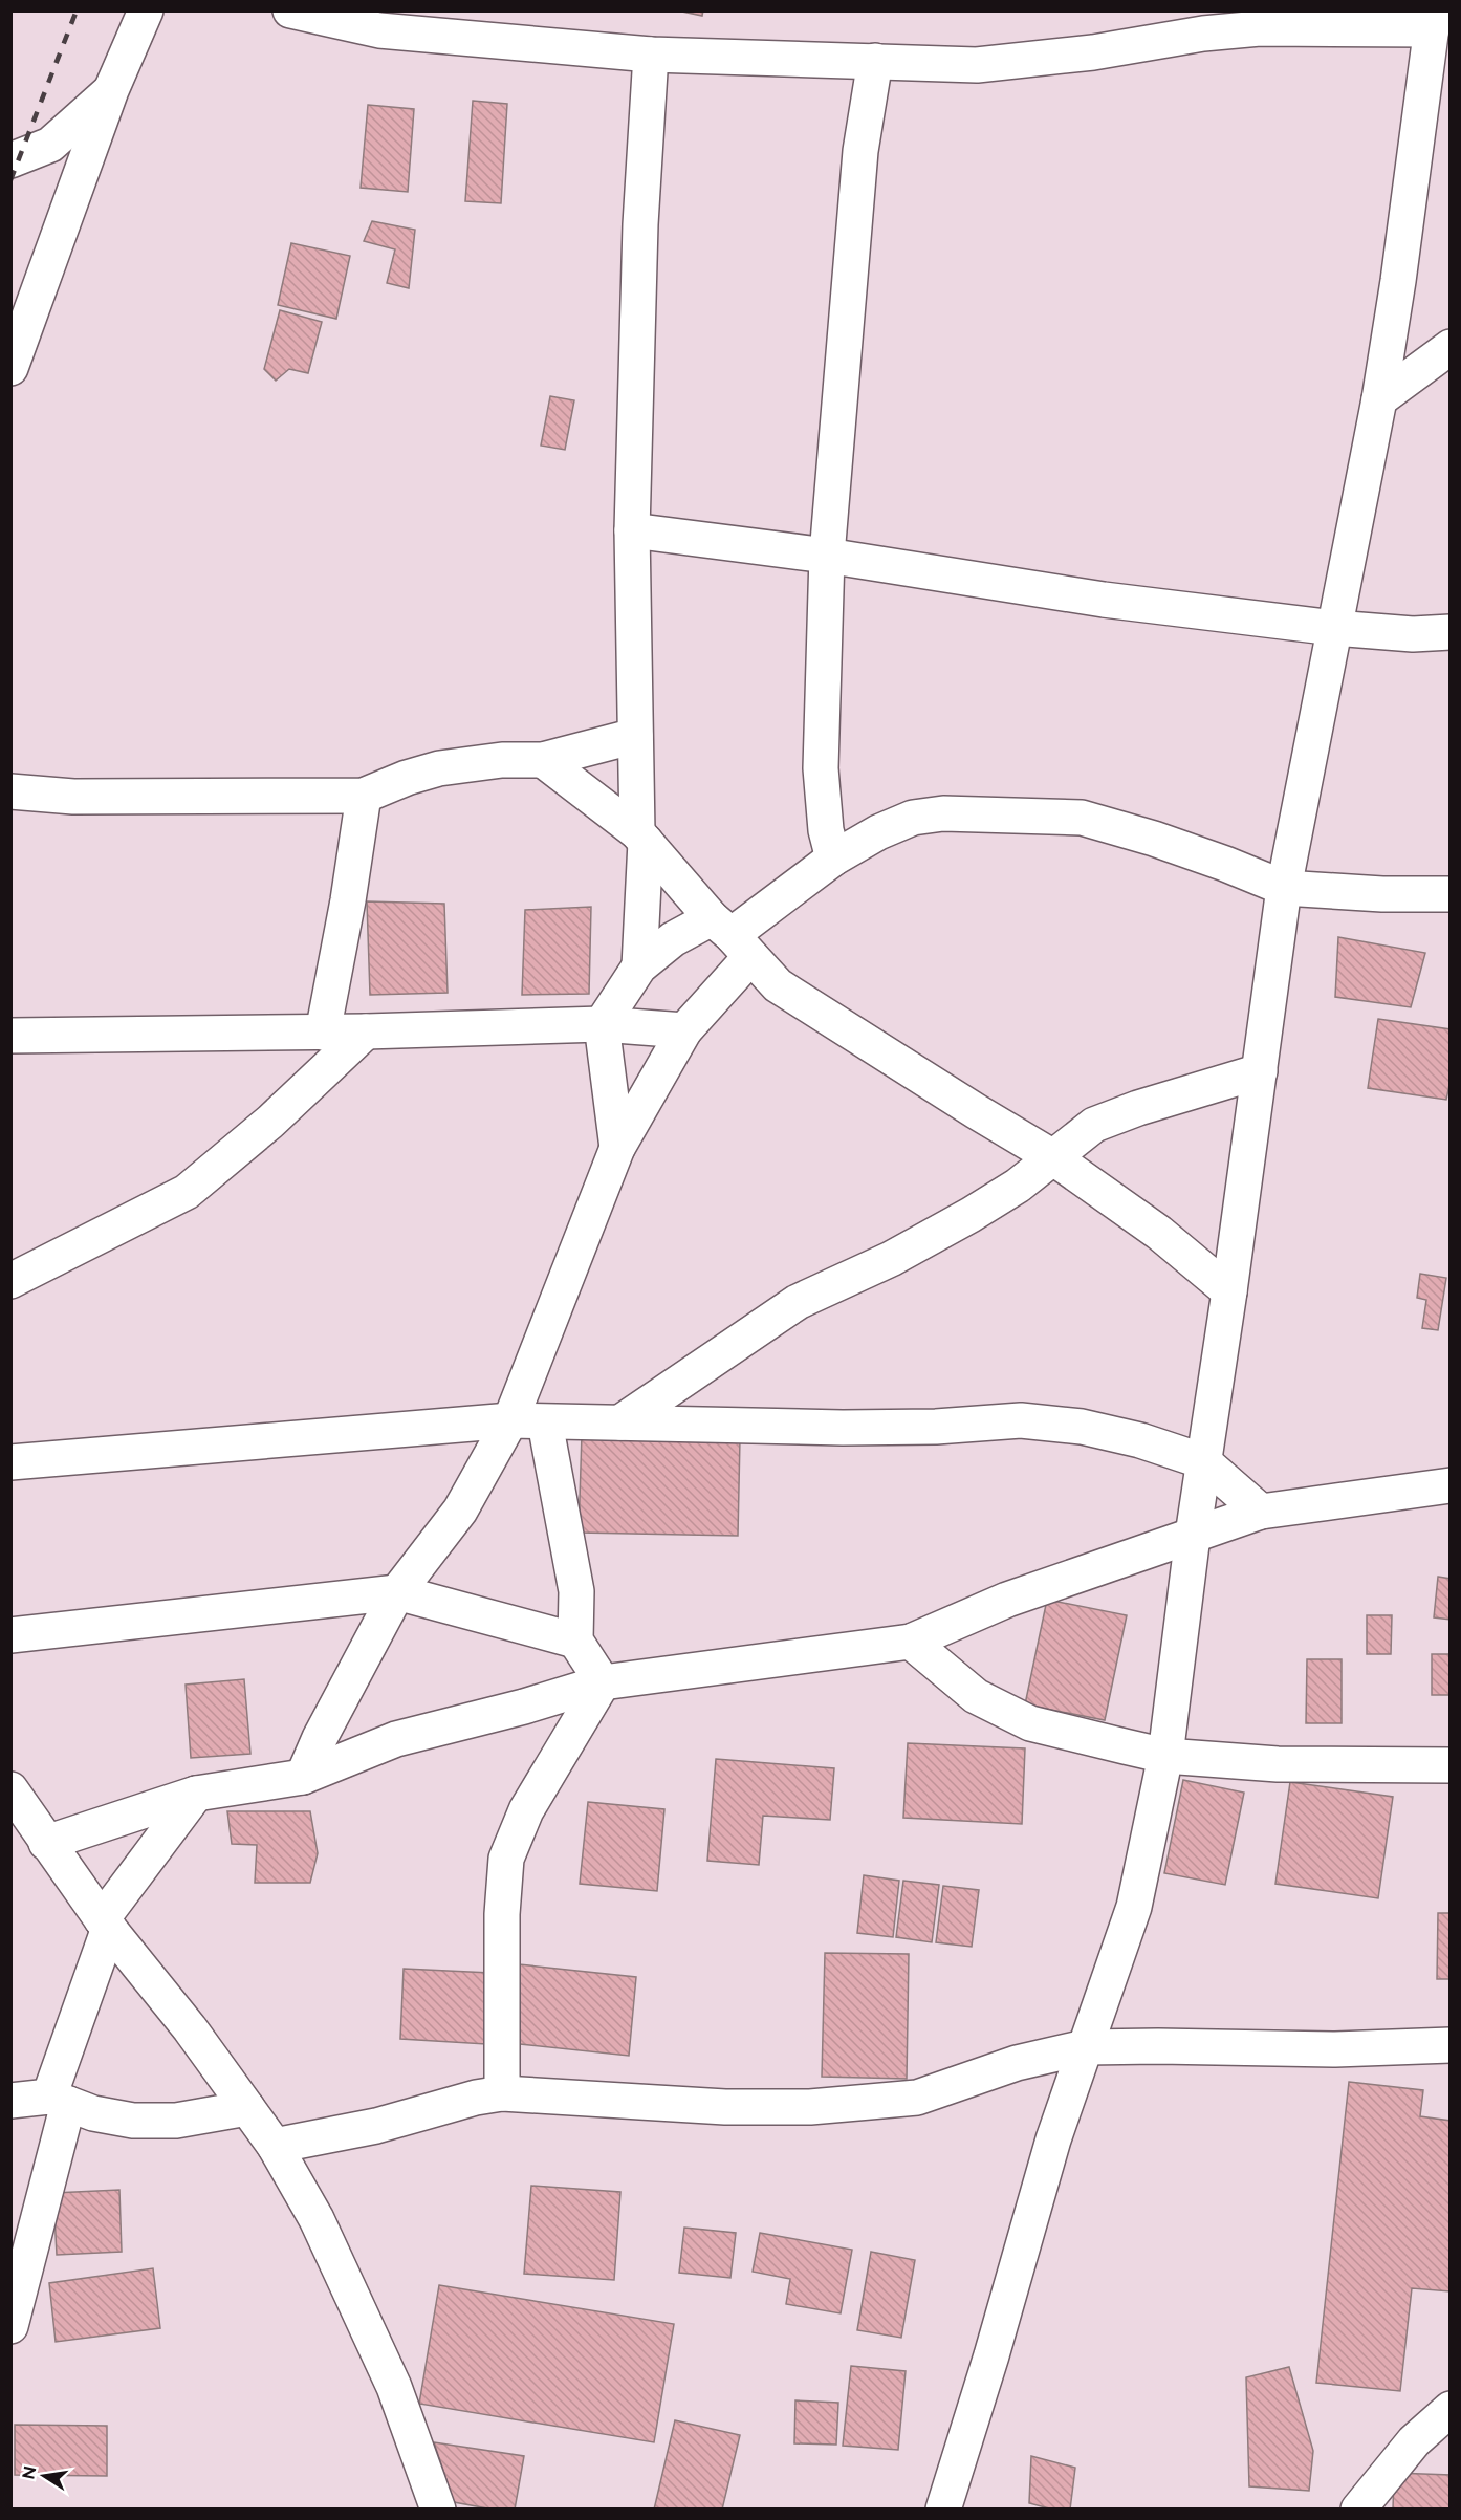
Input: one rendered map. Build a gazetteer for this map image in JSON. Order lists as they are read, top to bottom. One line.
{"north":"left"}
